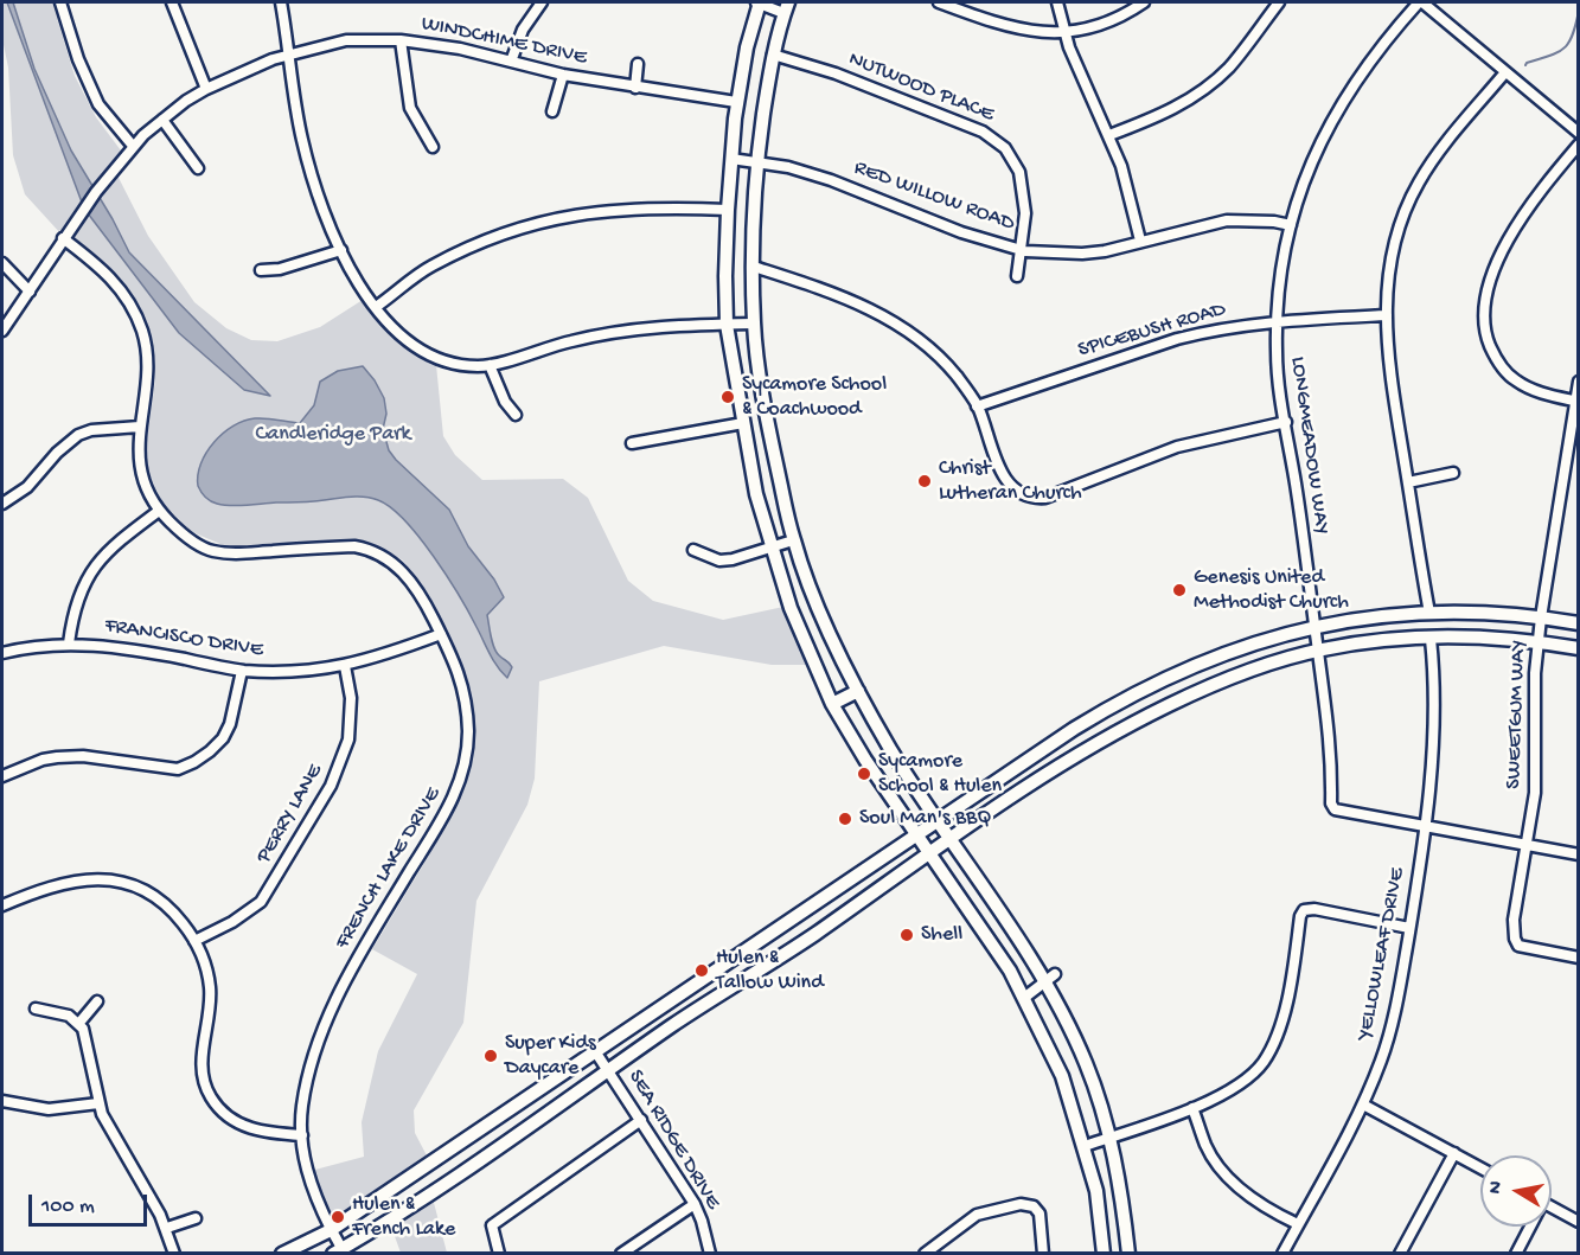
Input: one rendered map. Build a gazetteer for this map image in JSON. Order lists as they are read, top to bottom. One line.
{"streets":{"street":["WINDCHIME DRIVE","NUTWOOD PLACE","RED WILLOW ROAD","SPICEBUSH ROAD","LONGMEADOW WAY","FRANCISCO DRIVE","SWEETGUM WAY","PERRY LANE","FRENCH LAKE DRIVE","YELLOWLEAF DRIVE","SEA RIDGE DRIVE"]},"crossings":[["WINDCHIME DRIVE","FRENCH LAKE DRIVE"],["NUTWOOD PLACE","RED WILLOW ROAD"],["RED WILLOW ROAD","LONGMEADOW WAY"],["SPICEBUSH ROAD","LONGMEADOW WAY"],["LONGMEADOW WAY","SWEETGUM WAY"],["LONGMEADOW WAY","YELLOWLEAF DRIVE"],["FRANCISCO DRIVE","PERRY LANE"],["FRANCISCO DRIVE","FRENCH LAKE DRIVE"]],"parks":["Candleridge Park"],"places":["Sycamore School & Coachwood","Christ Lutheran Church","Genesis United Methodist Church","Sycamore School & Hulen","Soul Man's BBQ","Shell","Hulen & Tallow Wind","Super Kids Daycare","Hulen & French Lake"],"scale_bar":"100 m","north":"left"}
